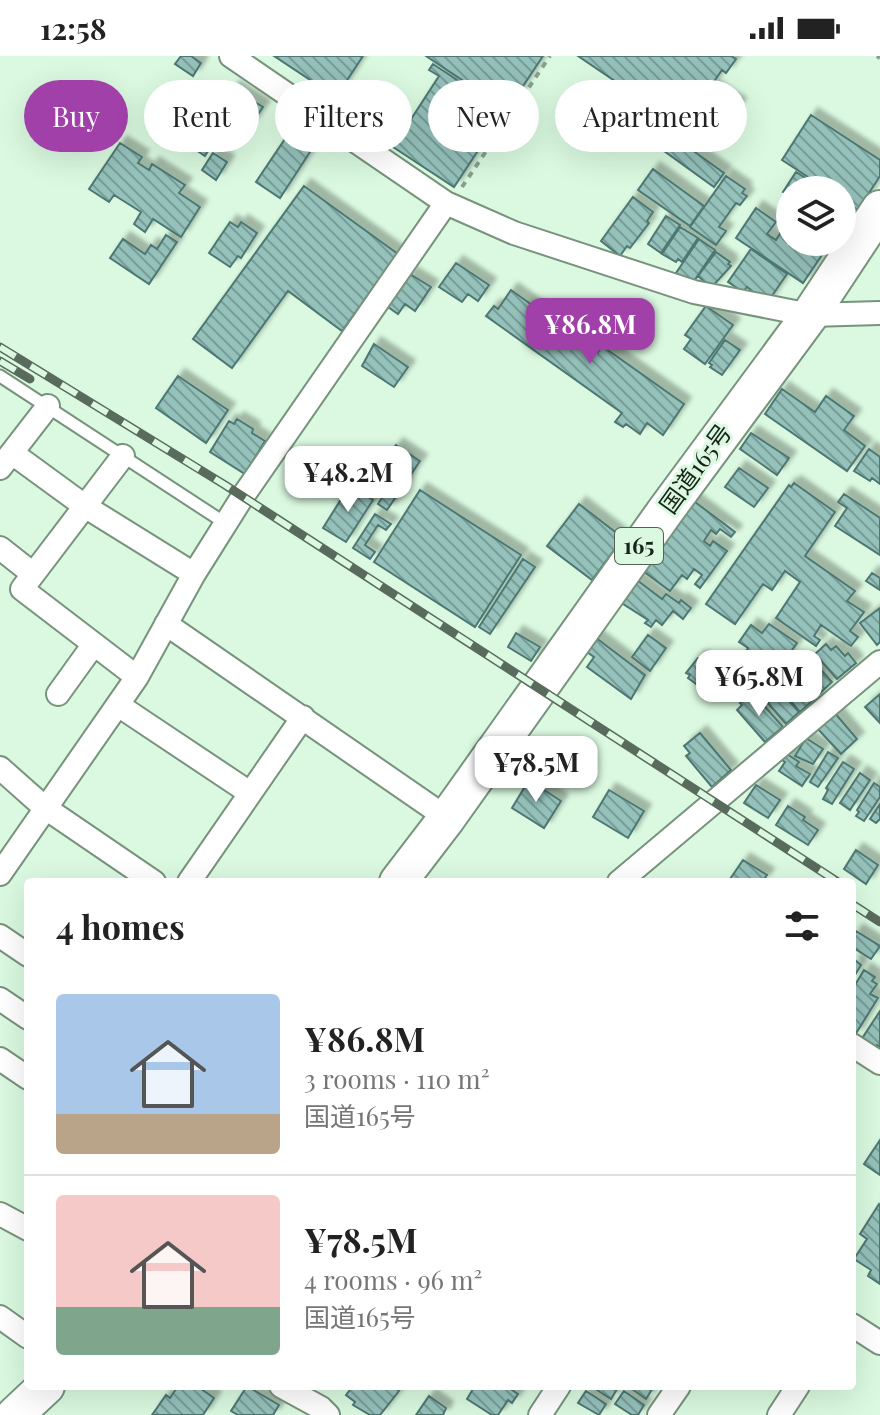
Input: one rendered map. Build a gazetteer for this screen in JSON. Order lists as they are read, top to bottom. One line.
{"streets":{"highway":["国道165号","165"]},"page":{"status":"12:58","chip":["Buy","Rent","Filters","New","Apartment"],"price":["¥86.8M","¥48.2M","¥65.8M","¥78.5M"],"heading":"4 homes","list":[{"name":"¥86.8M","note":"3 rooms · 110 m² · 国道165号"},{"name":"¥78.5M","note":"4 rooms · 96 m² · 国道165号"}]}}
